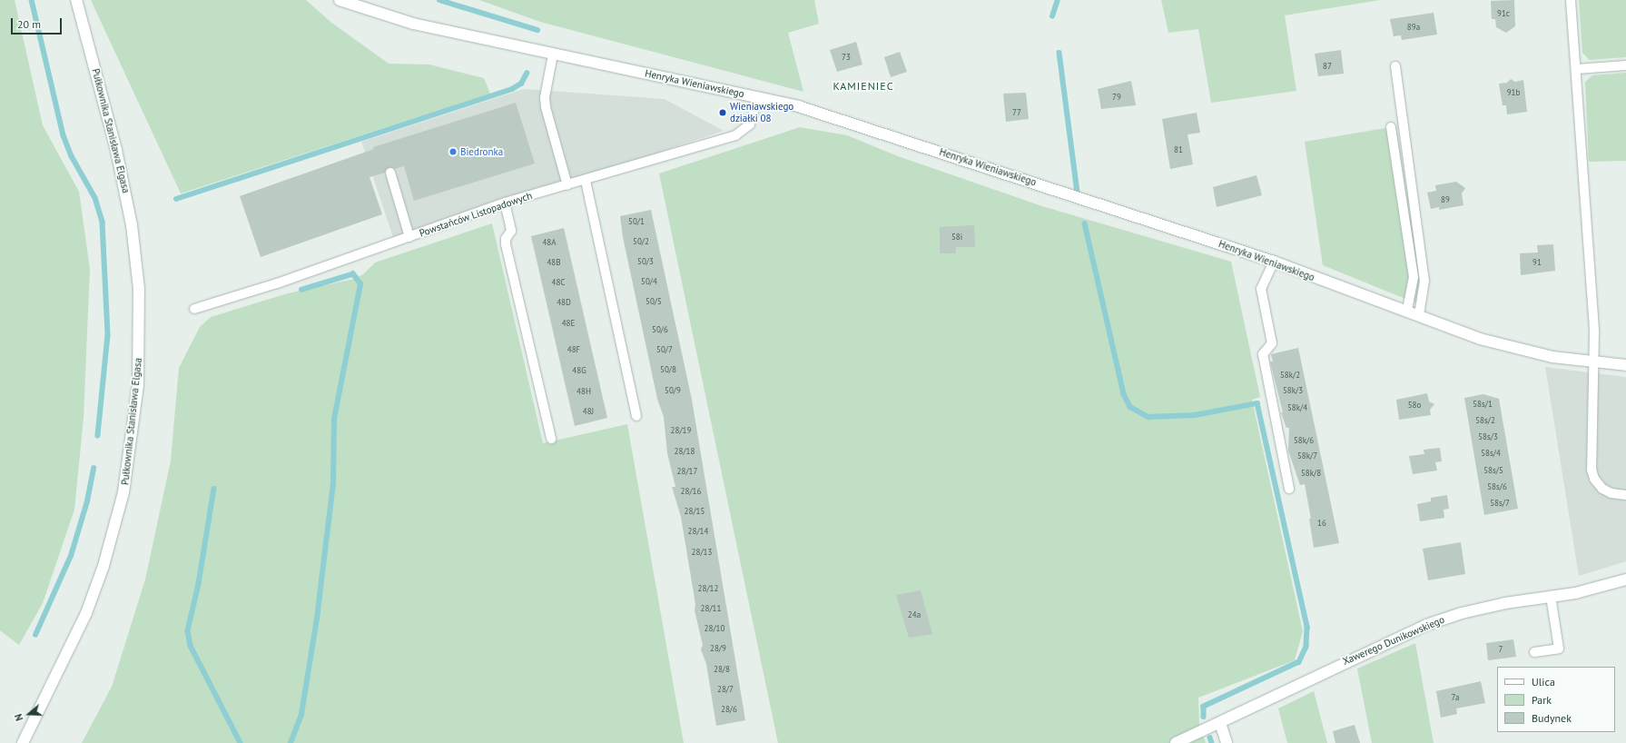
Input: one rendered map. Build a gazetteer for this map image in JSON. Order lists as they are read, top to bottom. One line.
{"streets":{"street":["Henryka Wieniawskiego","Pułkownika Stanisława Elgasa","Xawerego Dunikowskiego"],"lane":["Powstańców Listopadowych"]},"crossings":[["Henryka Wieniawskiego","Powstańców Listopadowych"]],"districts":["KAMIENIEC"],"places":["Wieniawskiego działki 08","Biedronka"],"house_numbers":["91c","89a","73","87","91b","79","77","81","89","50/1","58i","50/2","48A","50/3","48B","91","50/4","48C","50/5","48D","48E","50/6","48F","50/7","50/8","48G","58k/2","50/9","58k/3","48H","58s/1","58o","58k/4","48J","58s/2","28/19","58s/3","58k/6","28/18","58s/4","58k/7","58s/5","28/17","58k/8","58s/6","28/16","58s/7","28/15","16","28/14","28/13","28/12","28/11","24a","28/10","28/9","7","28/8","28/7","7a","28/6"],"legend":["Ulica","Park","Budynek"],"scale_bar":"20 m","north":"left"}
